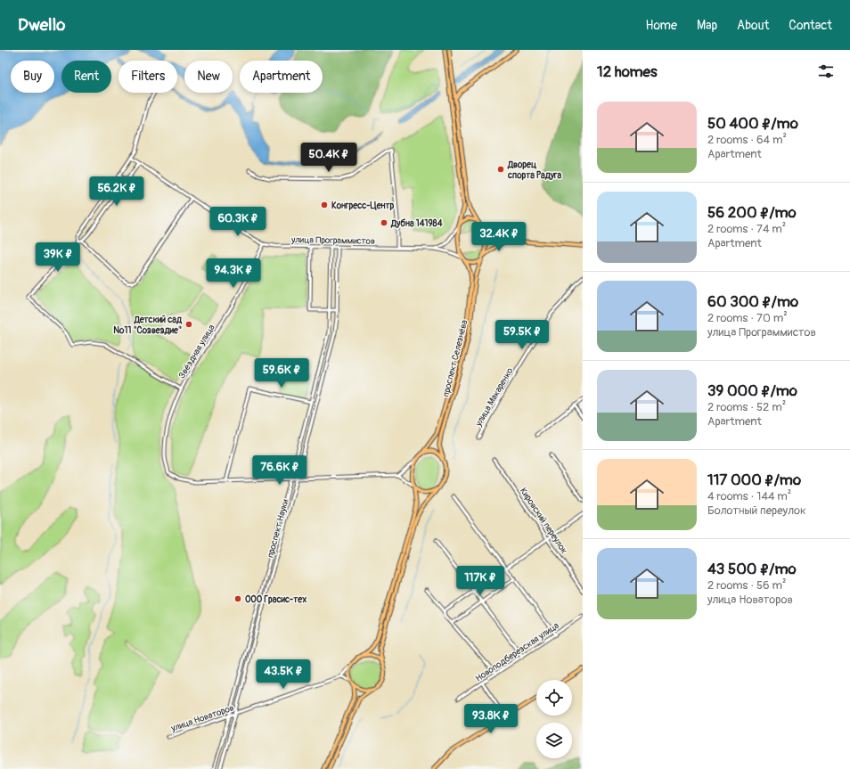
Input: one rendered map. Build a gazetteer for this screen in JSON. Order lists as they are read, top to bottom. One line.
{"streets":{"main road":["проспект Селезнёва"],"street":["улица Программистов","Звёздная улица","улица Макаренко","Кировский переулок","проспект Науки","Новоподберезская улица","улица Новаторов"]},"crossings":[["улица Программистов","Звёздная улица"],["улица Программистов","проспект Селезнёва"],["улица Программистов","проспект Науки"],["проспект Науки","улица Новаторов"]],"places":["Дворец спорта Радуга","Конгресс-Центр","Дубна 141984","Детский сад №11 \"Созвездие\"","ООО Грасис-тех"],"page":{"header":"Dwello","nav":["Home","Map","About","Contact"],"heading":"12 homes","chip":["Buy","Rent","Filters","New","Apartment"],"list":[{"name":"50 400 ₽/mo","note":"2 rooms · 64 m² · Apartment"},{"name":"56 200 ₽/mo","note":"2 rooms · 74 m² · Apartment"},{"name":"60 300 ₽/mo","note":"2 rooms · 70 m² · улица Программистов"},{"name":"39 000 ₽/mo","note":"2 rooms · 52 m² · Apartment"},{"name":"117 000 ₽/mo","note":"4 rooms · 144 m² · Болотный переулок"},{"name":"43 500 ₽/mo","note":"2 rooms · 56 m² · улица Новаторов"}],"price":["50.4K ₽","56.2K ₽","60.3K ₽","32.4K ₽","39K ₽","94.3K ₽","59.5K ₽","59.6K ₽","76.6K ₽","117K ₽","43.5K ₽","93.8K ₽"]}}
